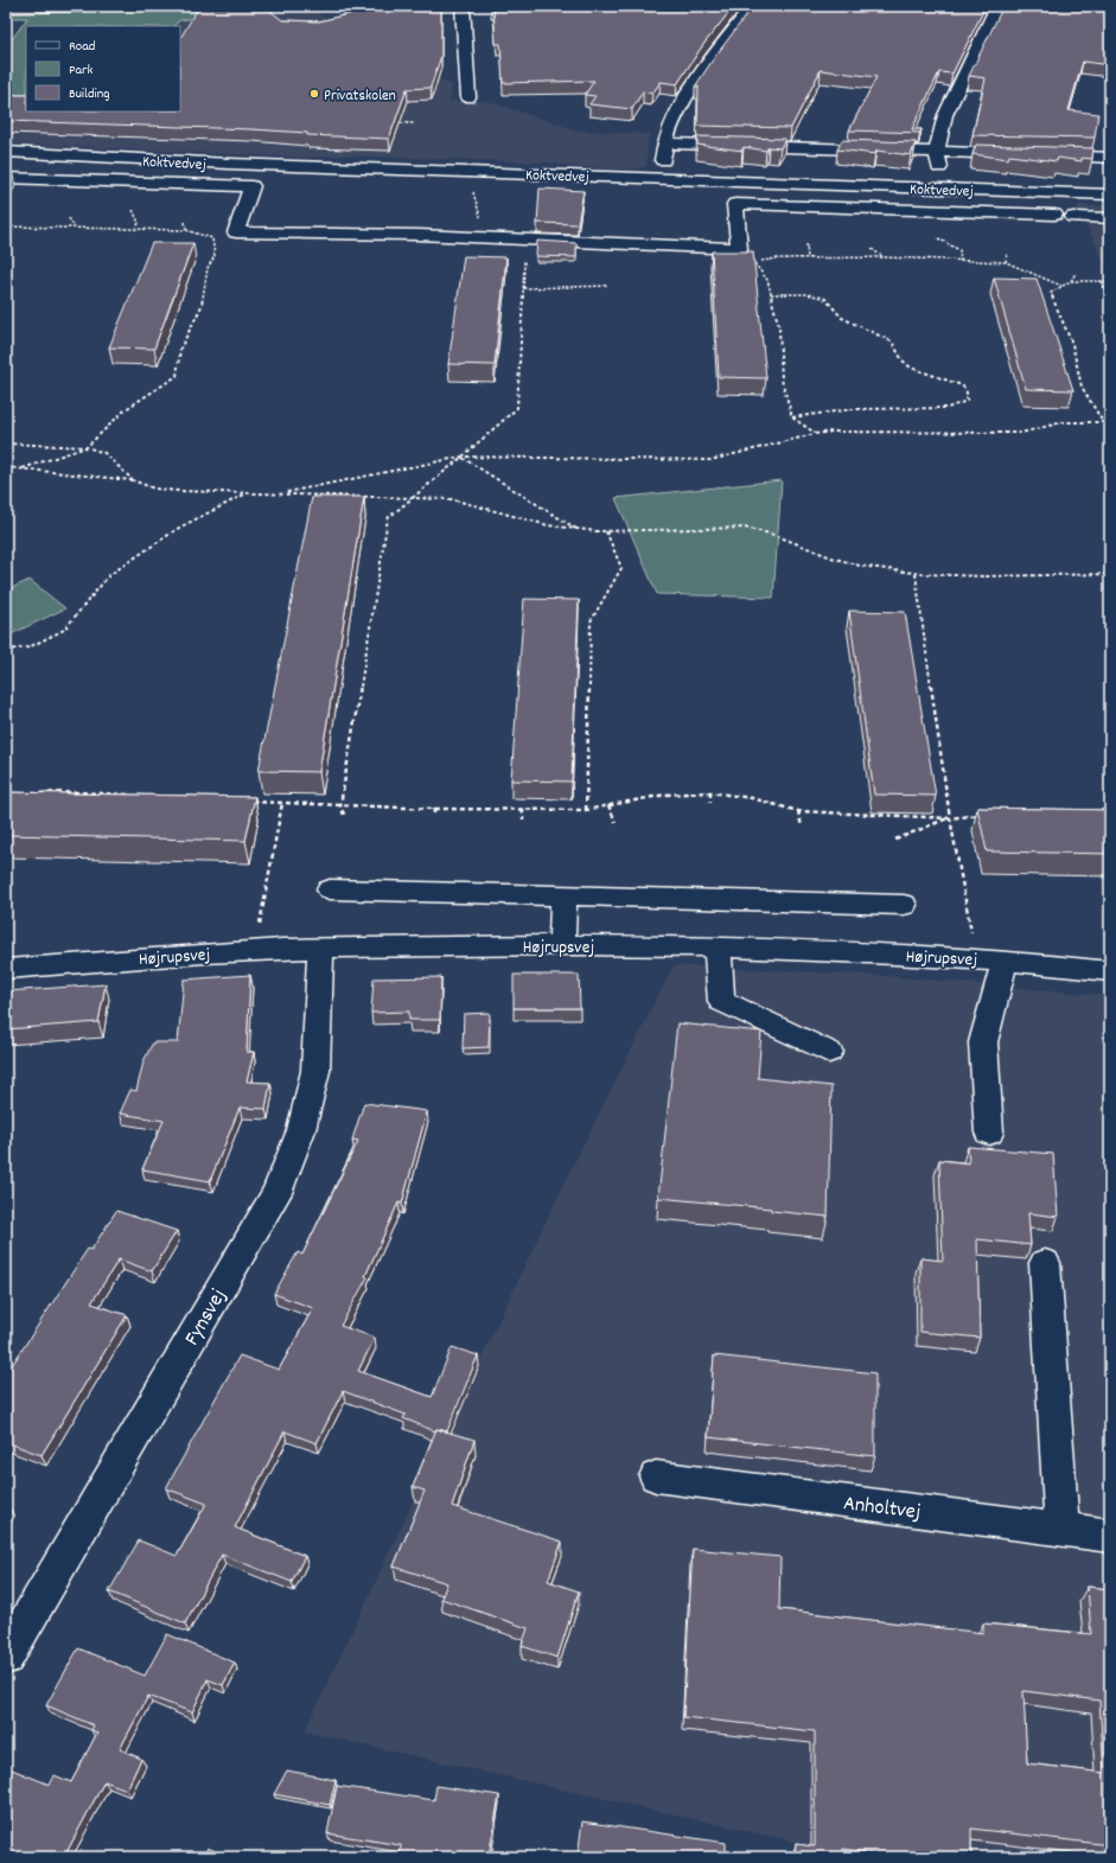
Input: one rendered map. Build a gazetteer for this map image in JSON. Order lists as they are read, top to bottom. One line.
{"streets":{"street":["Koktvedvej","Højrupsvej","Fynsvej","Anholtvej"]},"crossings":[["Højrupsvej","Fynsvej"]],"places":["Privatskolen"],"legend":["Road","Park","Building"]}
